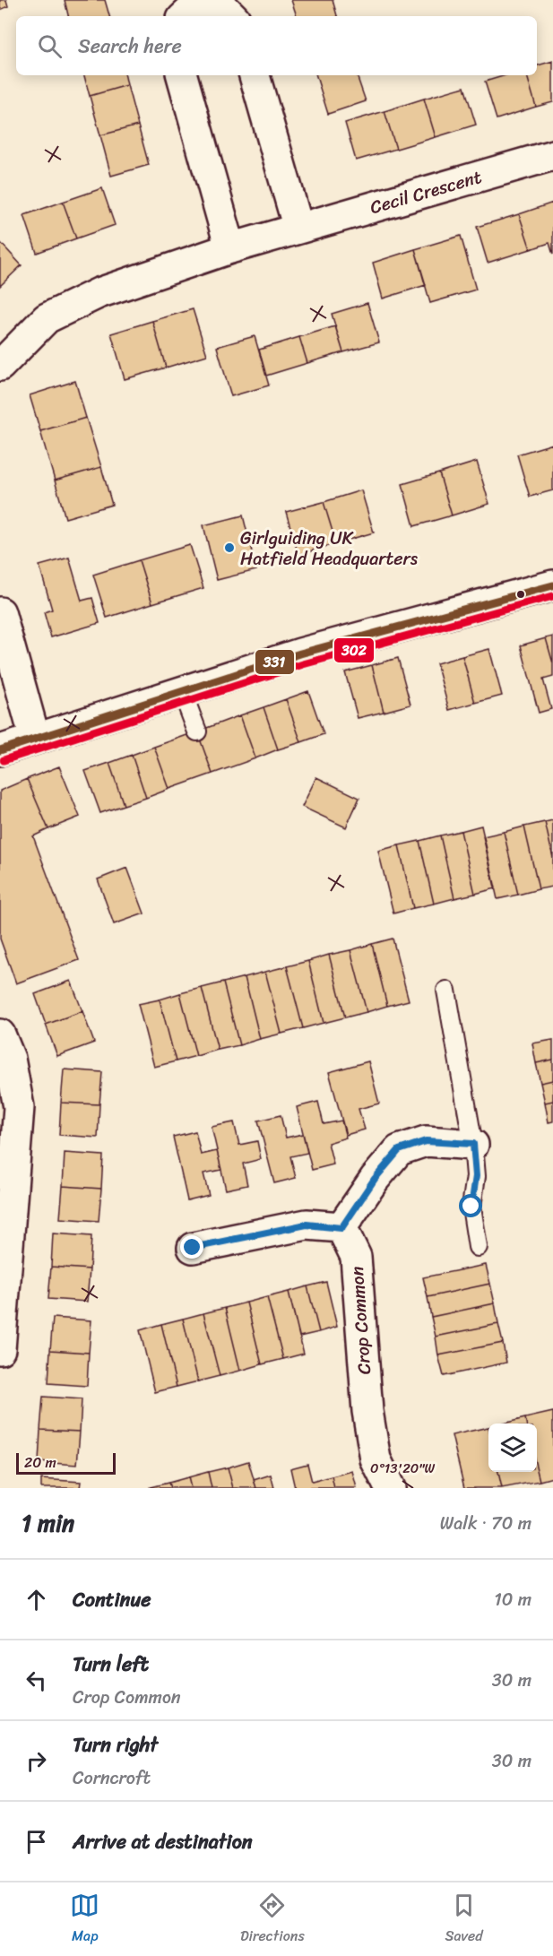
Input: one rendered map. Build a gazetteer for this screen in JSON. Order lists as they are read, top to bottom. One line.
{"streets":{"street":["Cecil Crescent","Crop Common"]},"places":["Girlguiding UK Hatfield Headquarters"],"lines":["transit line 331","transit line 302"],"scale_bar":"20 m","page":{"search":"Search here","scale":"20 m","heading":["1 min","Walk · 70 m"],"list":[["Continue","10 m"],["Turn left","Crop Common","30 m"],["Turn right","Corncroft","30 m"],"Arrive at destination"],"nav":["Map","Directions","Saved"]},"coordinates":["0°13'20\"W"]}
